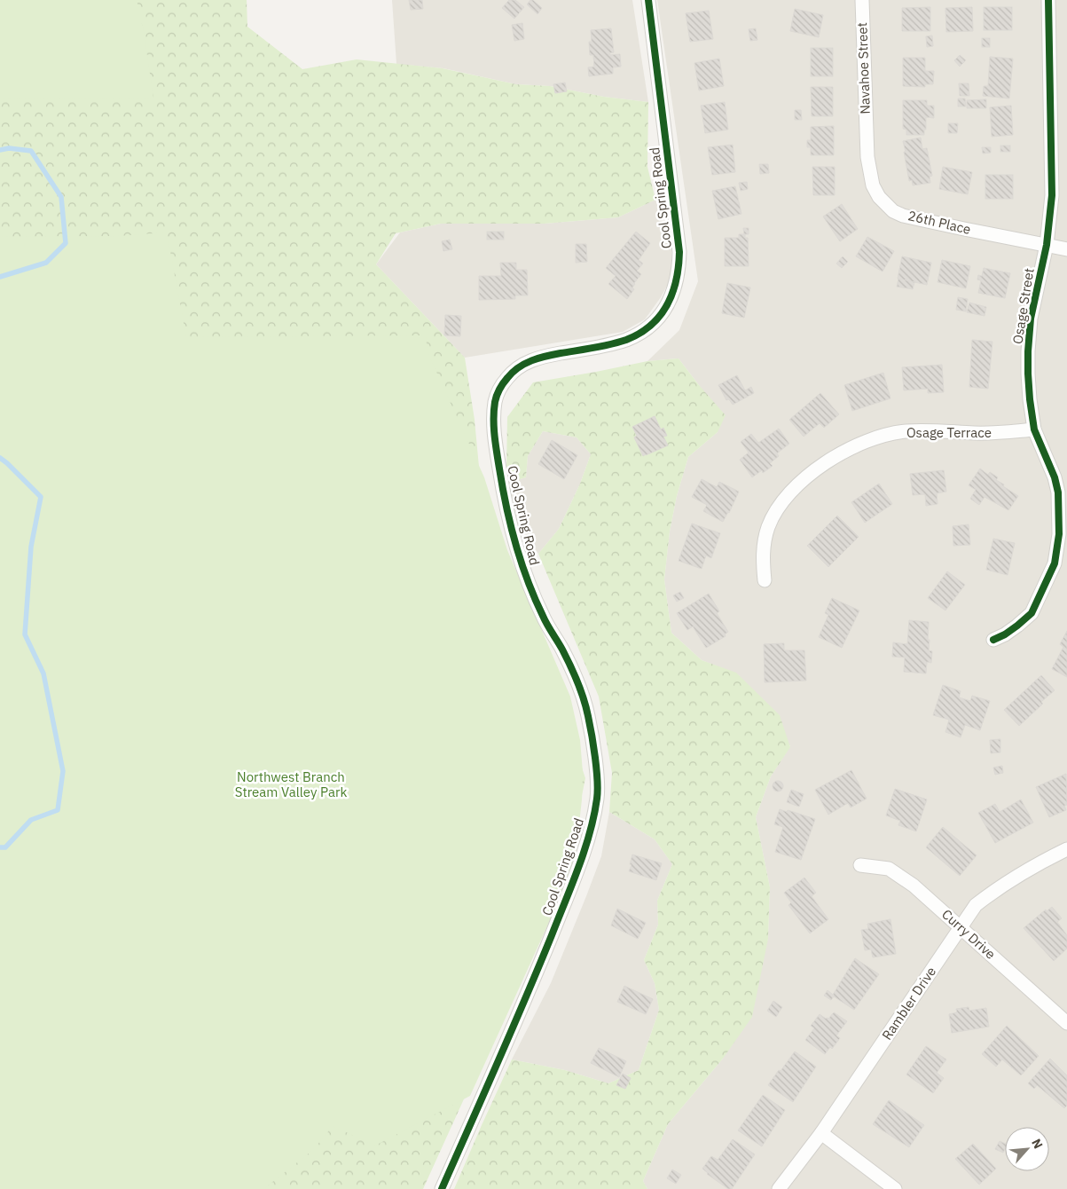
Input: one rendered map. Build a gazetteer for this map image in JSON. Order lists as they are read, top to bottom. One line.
{"streets":{"street":["Navahoe Street","Cool Spring Road","26th Place","Osage Street","Osage Terrace","Curry Drive","Rambler Drive"]},"crossings":[["Navahoe Street","26th Place"],["26th Place","Osage Street"],["Osage Street","Osage Terrace"],["Curry Drive","Rambler Drive"]],"parks":["Northwest Branch Stream Valley Park"],"north":"top right"}
